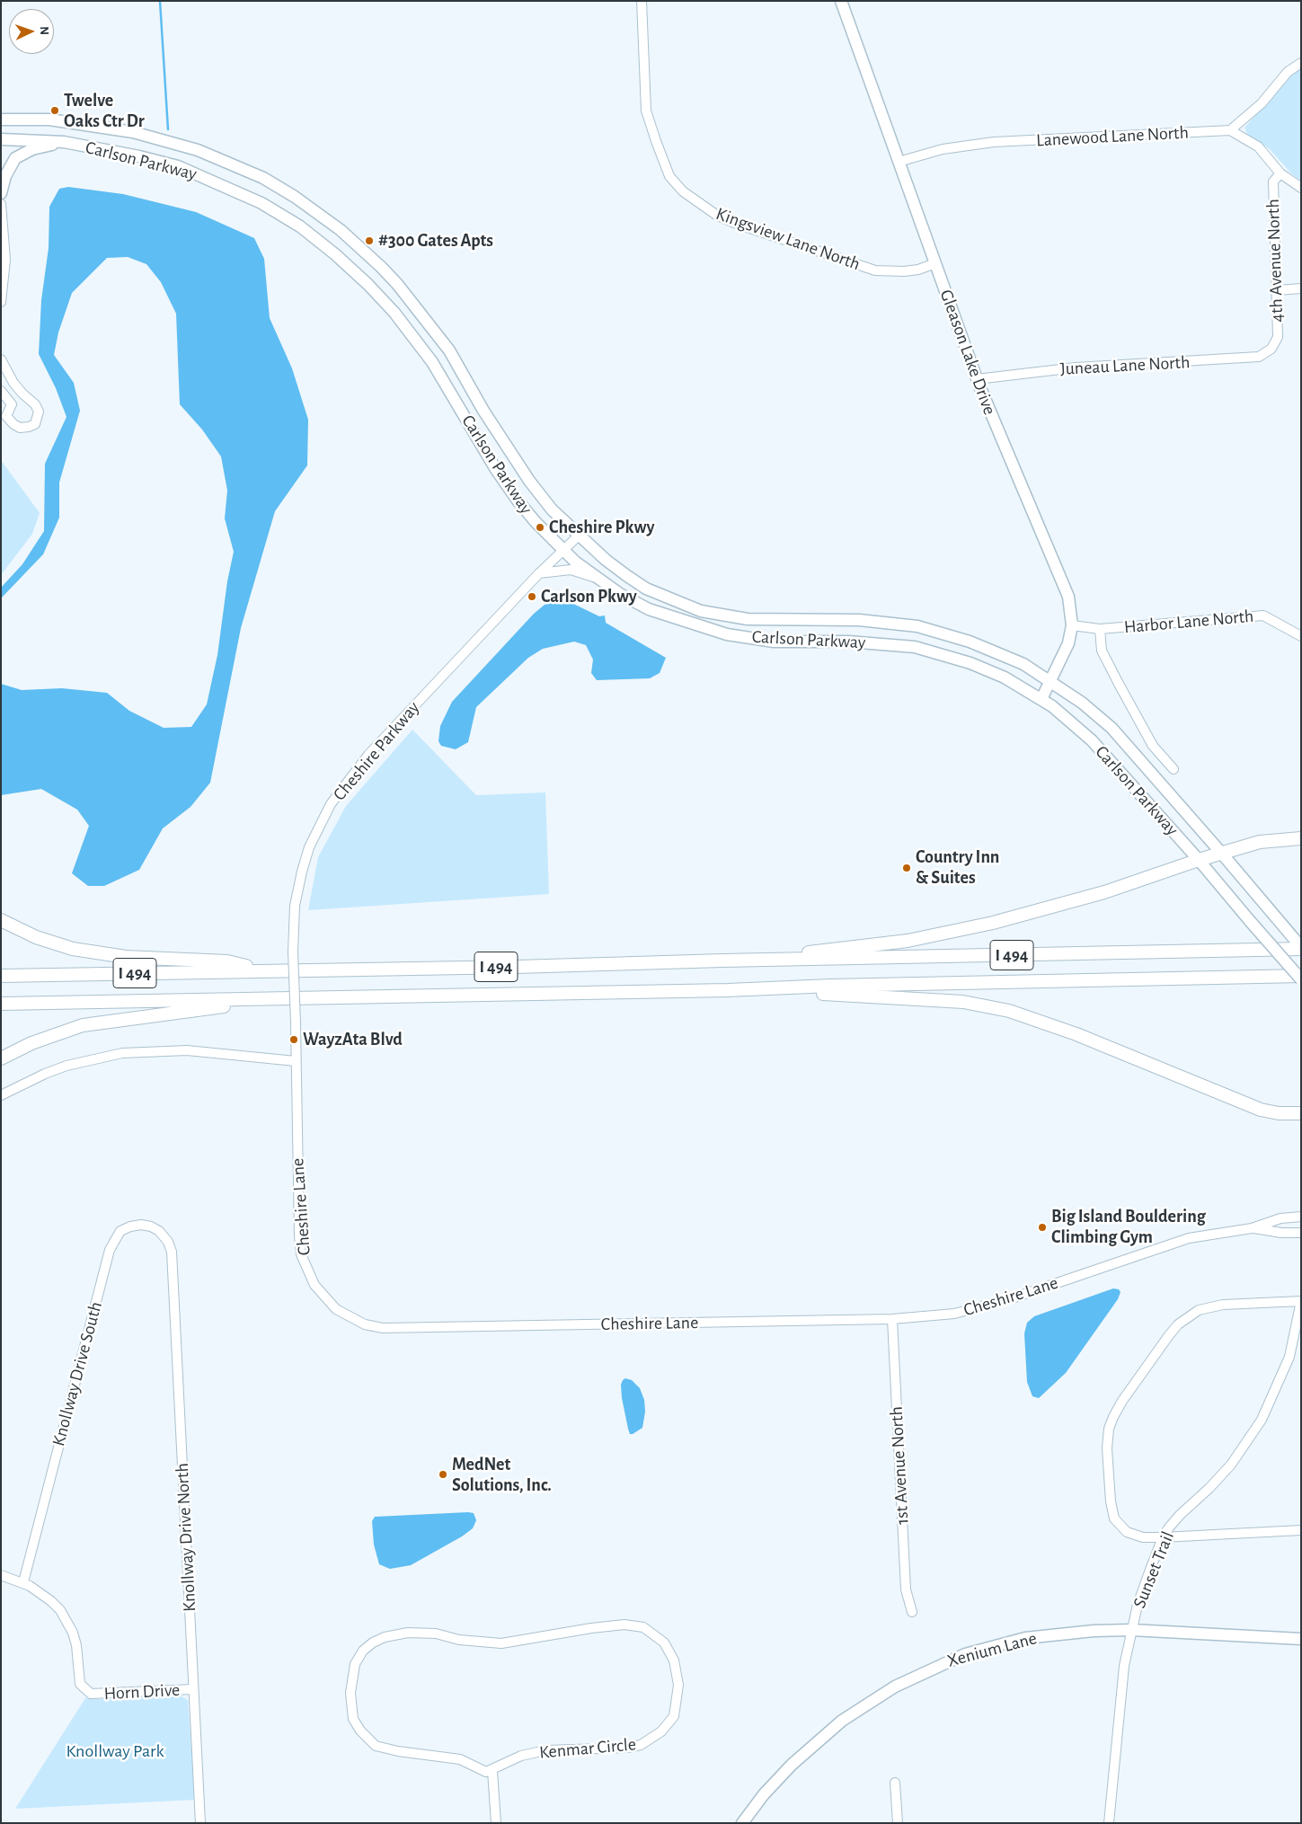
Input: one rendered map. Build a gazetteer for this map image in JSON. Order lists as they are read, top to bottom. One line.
{"streets":{"highway":["I 494"],"main road":["Carlson Parkway","Gleason Lake Drive","Xenium Lane"],"street":["Lanewood Lane North","Kingsview Lane North","4th Avenue North","Juneau Lane North","Harbor Lane North","Cheshire Parkway","Cheshire Lane","Knollway Drive South","1st Avenue North","Knollway Drive North","Sunset Trail","Horn Drive","Kenmar Circle"]},"crossings":[["Lanewood Lane North","Gleason Lake Drive"],["Carlson Parkway","Gleason Lake Drive"],["Carlson Parkway","Cheshire Parkway"],["Carlson Parkway","I 494"],["Kingsview Lane North","Gleason Lake Drive"],["4th Avenue North","Juneau Lane North"],["Gleason Lake Drive","Juneau Lane North"],["Gleason Lake Drive","Harbor Lane North"],["Cheshire Parkway","Cheshire Lane"],["Cheshire Lane","1st Avenue North"],["Knollway Drive South","Knollway Drive North"],["Knollway Drive South","Horn Drive"],["Knollway Drive North","Horn Drive"],["Sunset Trail","Xenium Lane"]],"parks":["Knollway Park"],"places":["Twelve Oaks Ctr Dr","#300 Gates Apts","Cheshire Pkwy","Carlson Pkwy","Country Inn & Suites","WayzAta Blvd","Big Island Bouldering Climbing Gym","MedNet Solutions, Inc."],"north":"right"}
